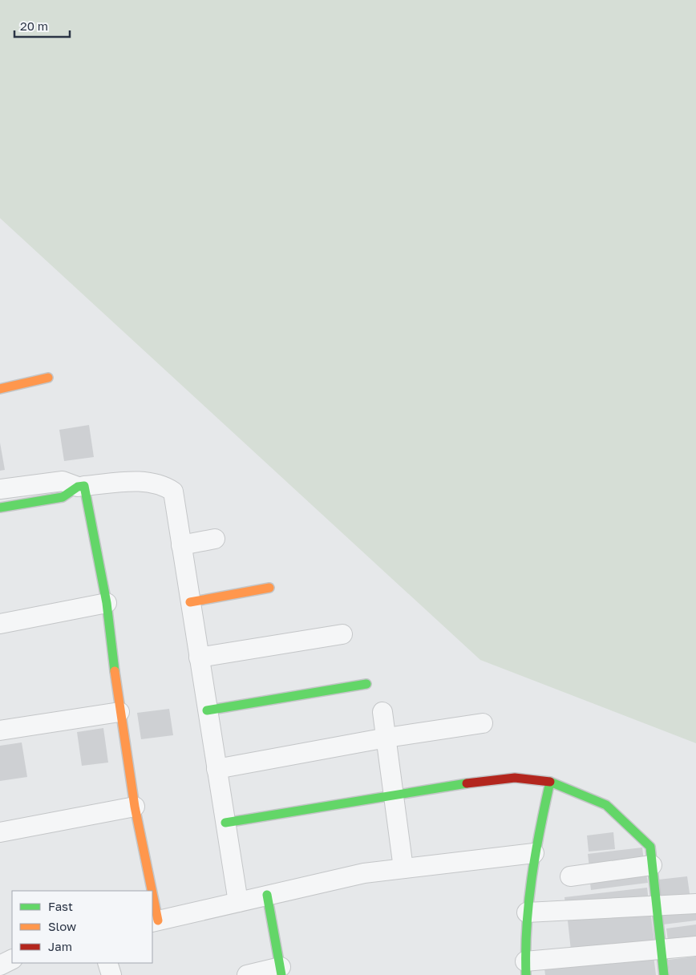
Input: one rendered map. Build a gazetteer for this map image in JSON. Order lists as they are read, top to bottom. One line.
{"legend":["Fast","Slow","Jam"],"scale_bar":"20 m"}
